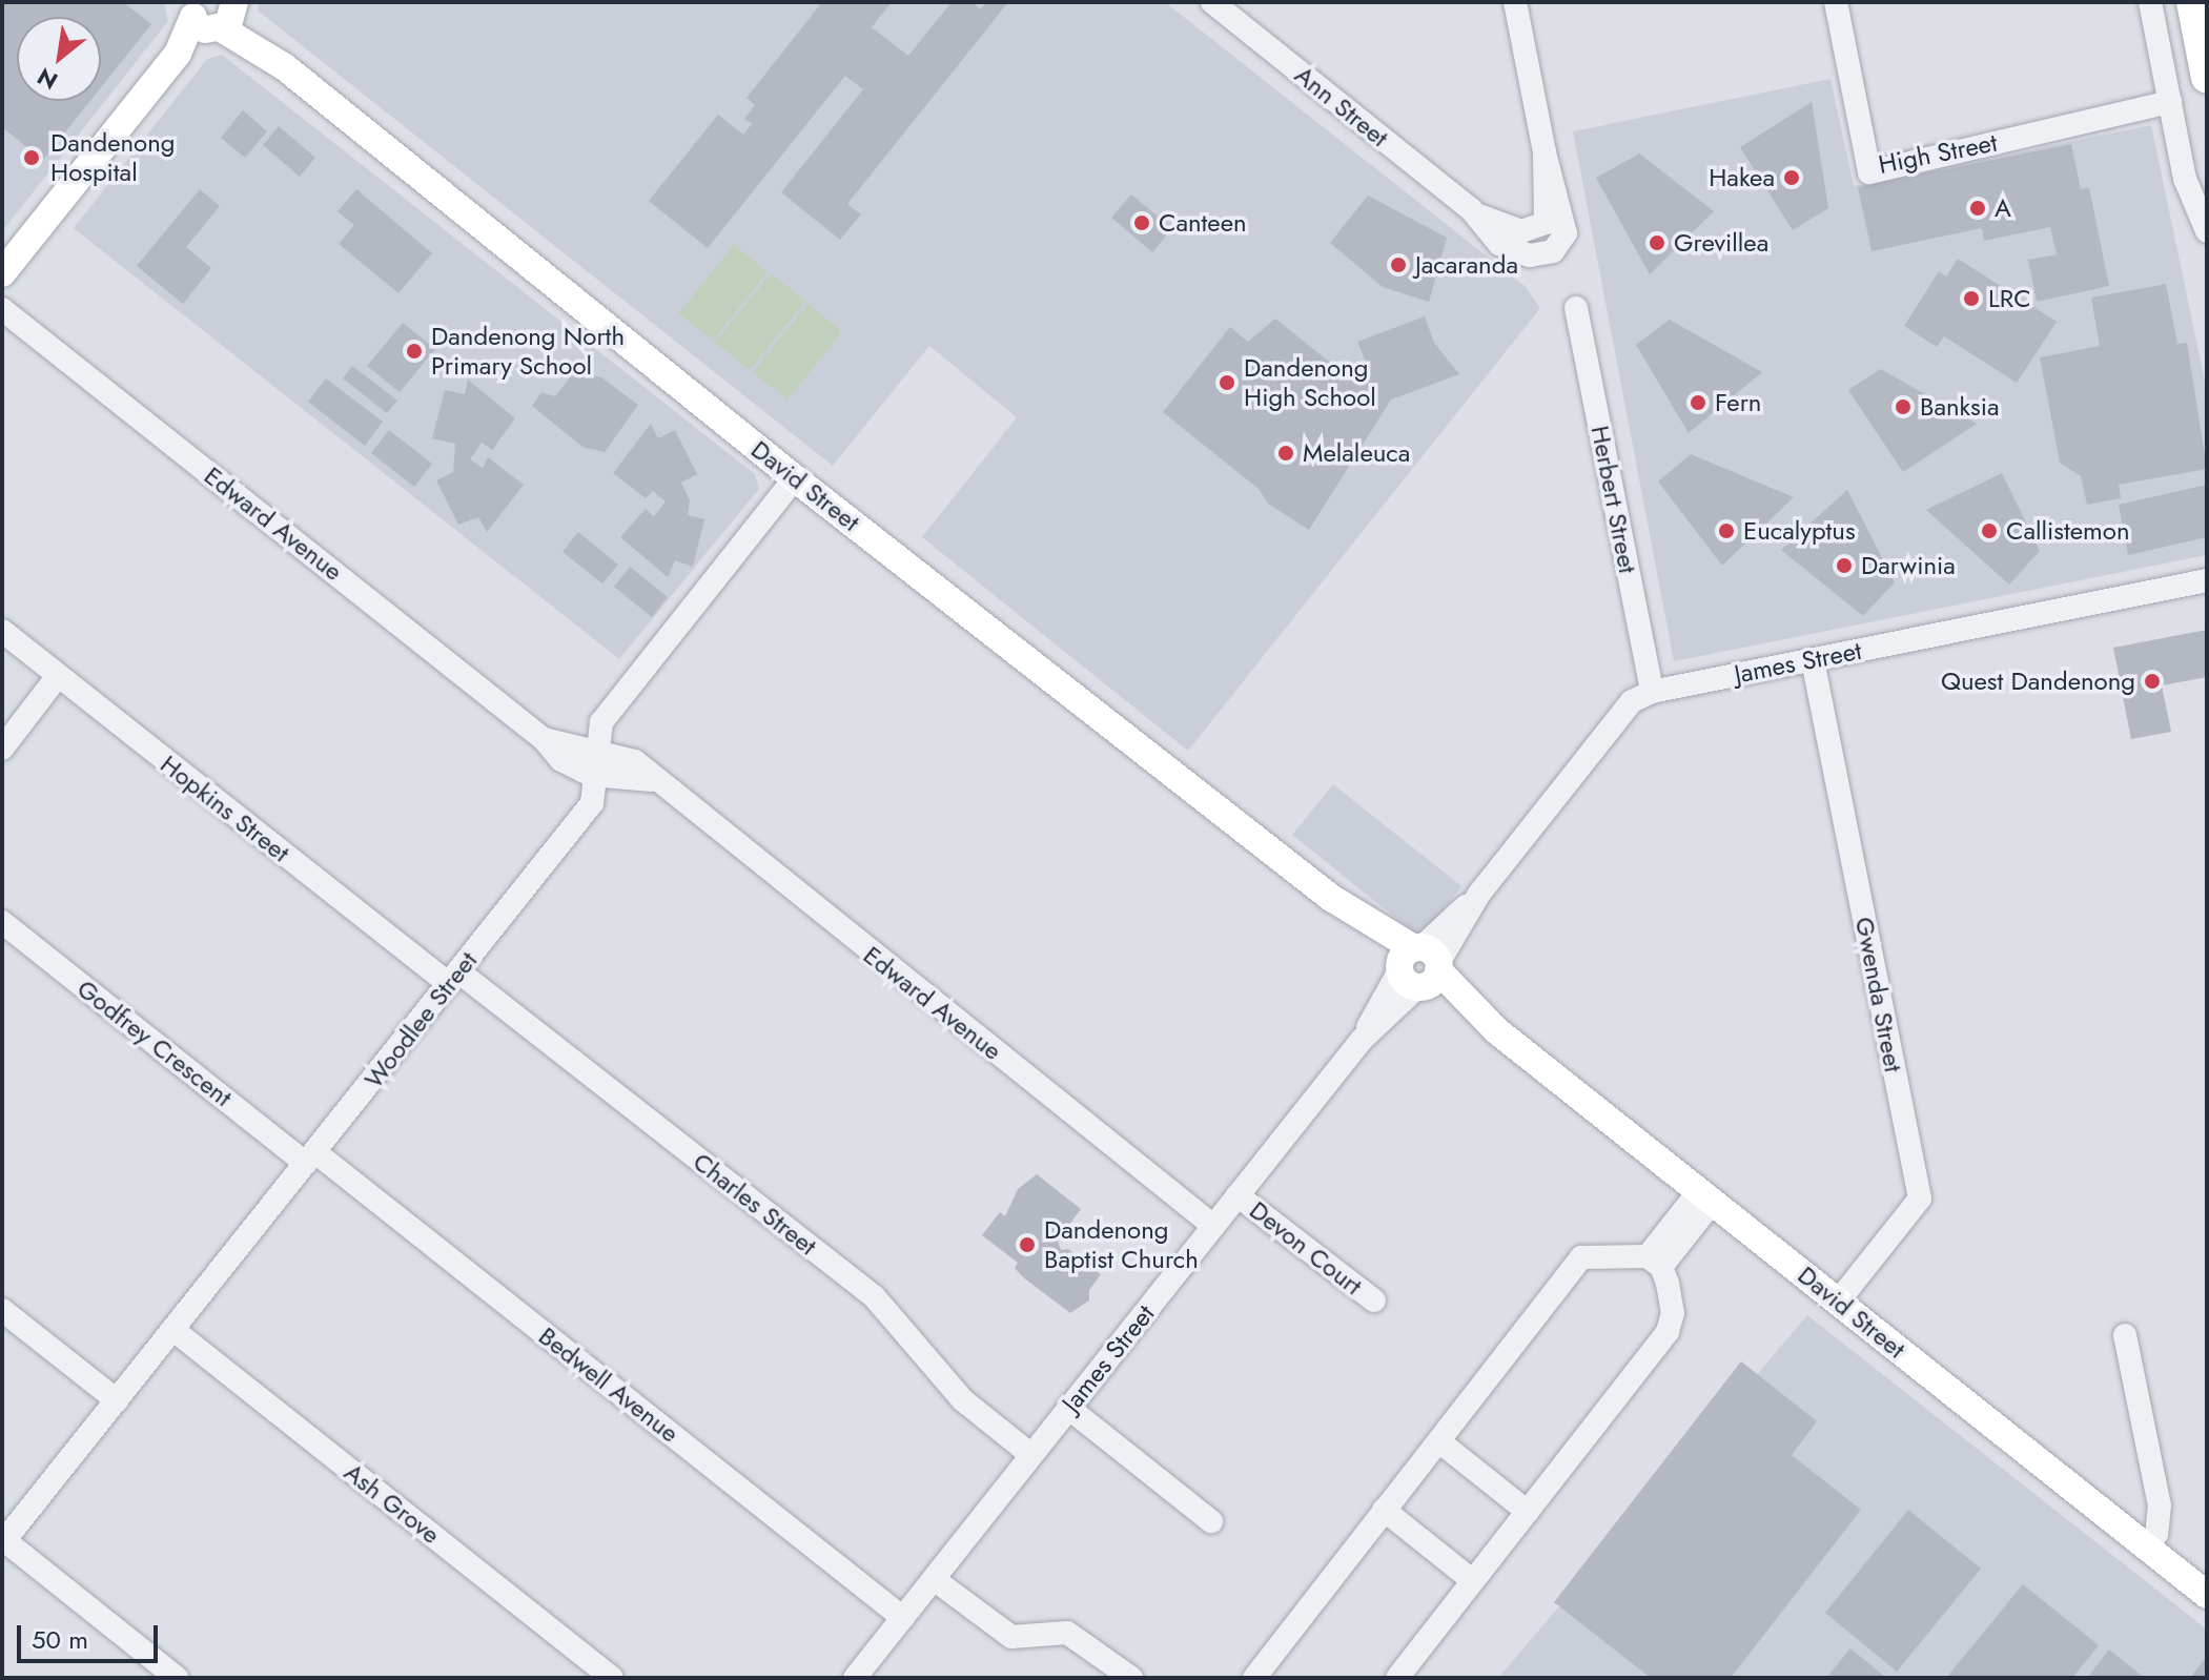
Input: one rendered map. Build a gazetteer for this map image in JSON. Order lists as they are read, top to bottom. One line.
{"streets":{"main road":["David Street"],"street":["Ann Street","High Street","Herbert Street","Edward Avenue","James Street","Hopkins Street","Gwenda Street","Woodlee Street","Godfrey Crescent","Charles Street","Devon Court","Bedwell Avenue","Ash Grove"]},"crossings":[["David Street","James Street"],["David Street","Gwenda Street"],["David Street","Woodlee Street"],["Herbert Street","James Street"],["Edward Avenue","James Street"],["Edward Avenue","Woodlee Street"],["James Street","Gwenda Street"],["James Street","Charles Street"],["James Street","Devon Court"],["James Street","Bedwell Avenue"],["Hopkins Street","Woodlee Street"],["Hopkins Street","Charles Street"],["Woodlee Street","Godfrey Crescent"],["Woodlee Street","Charles Street"],["Woodlee Street","Bedwell Avenue"],["Woodlee Street","Ash Grove"],["Godfrey Crescent","Bedwell Avenue"]],"places":["Dandenong Hospital","Hakea","A","Canteen","Grevillea","Jacaranda","LRC","Dandenong North Primary School","Dandenong High School","Fern","Banksia","Melaleuca","Eucalyptus","Callistemon","Darwinia","Quest Dandenong","Dandenong Baptist Church"],"scale_bar":"50 m","north":"bottom left"}
